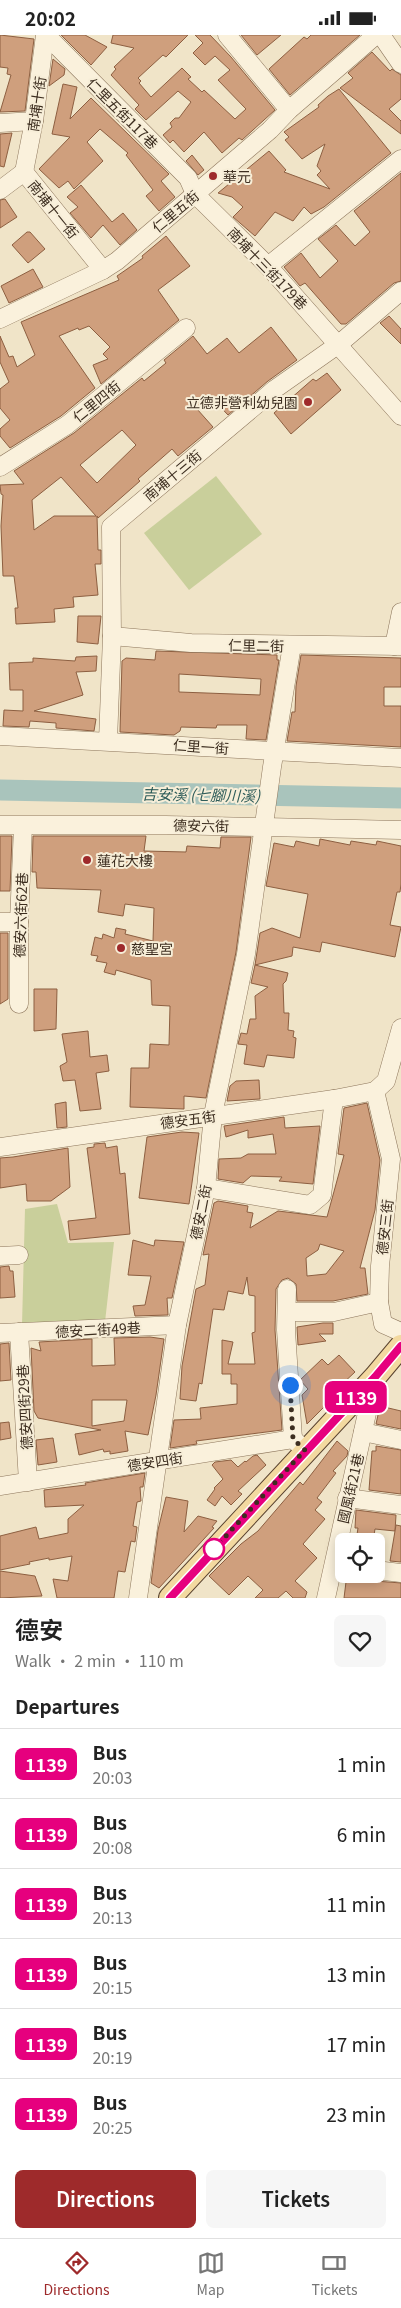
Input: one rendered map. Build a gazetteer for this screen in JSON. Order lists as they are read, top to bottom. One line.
{"streets":{"street":["南埔十街","仁里五街117巷","南埔十一街","仁里五街","南埔十三街179巷","仁里四街","南埔十三街","仁里二街","仁里一街","德安六街","德安六街62巷","德安五街","德安二街","德安三街","德安二街49巷","德安四街29巷","德安四街","國風街21巷"]},"crossings":[["南埔十街","仁里五街117巷"],["南埔十街","南埔十一街"],["仁里五街117巷","仁里五街"],["仁里五街117巷","南埔十三街179巷"],["南埔十一街","仁里五街"],["仁里五街","南埔十三街179巷"],["南埔十三街179巷","南埔十三街"],["南埔十三街","仁里二街"],["南埔十三街","仁里一街"],["仁里二街","德安二街"],["仁里一街","德安二街"],["德安六街","德安六街62巷"],["德安六街","德安二街"],["德安五街","德安二街"],["德安五街","德安三街"],["德安二街","德安二街49巷"],["德安二街","德安四街"],["德安二街49巷","德安四街29巷"],["德安四街29巷","德安四街"]],"water":["吉安溪 (七腳川溪)"],"places":["華元","立德非營利幼兒園","蓮花大樓","慈聖宮"],"lines":["bus line 1139"],"page":{"status":"20:02","on_map":"1139","heading":[["德安","Walk · 2 min · 110 m"],"Departures"],"list":[{"mark":"1139","name":"Bus","note":"20:03","value":"1 min"},{"mark":"1139","name":"Bus","note":"20:08","value":"6 min"},{"mark":"1139","name":"Bus","note":"20:13","value":"11 min"},{"mark":"1139","name":"Bus","note":"20:15","value":"13 min"},{"mark":"1139","name":"Bus","note":"20:19","value":"17 min"},{"mark":"1139","name":"Bus","note":"20:25","value":"23 min"}],"buttons":["Directions","Tickets"],"tabs":["Directions","Map","Tickets"]}}
